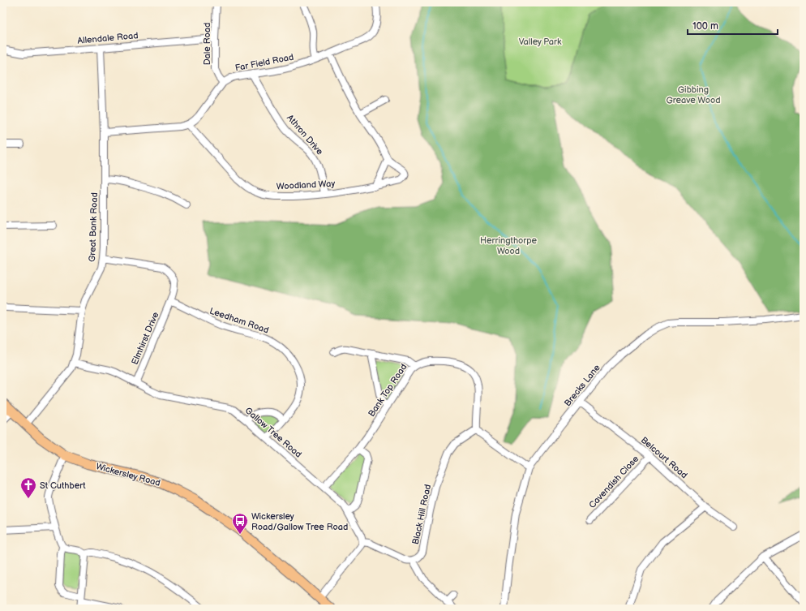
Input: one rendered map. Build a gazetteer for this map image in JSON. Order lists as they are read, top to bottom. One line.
{"streets":{"main road":["Wickersley Road"],"street":["Allendale Road","Dale Road","Far Field Road","Athron Drive","Woodland Way","Great Bank Road","Leedham Road","Elmhirst Drive","Brecks Lane","Bank Top Road","Gallow Tree Road","Belcourt Road","Cavendish Close","Black Hill Road"]},"crossings":[["Allendale Road","Dale Road"],["Allendale Road","Great Bank Road"],["Dale Road","Far Field Road"],["Far Field Road","Athron Drive"],["Athron Drive","Woodland Way"],["Great Bank Road","Gallow Tree Road"],["Great Bank Road","Wickersley Road"],["Leedham Road","Elmhirst Drive"],["Leedham Road","Gallow Tree Road"],["Elmhirst Drive","Gallow Tree Road"],["Brecks Lane","Belcourt Road"],["Bank Top Road","Gallow Tree Road"],["Bank Top Road","Black Hill Road"],["Belcourt Road","Cavendish Close"]],"parks":["Valley Park","Gibbing Greave Wood","Herringthorpe Wood"],"places":{"church":["St Cuthbert"],"bus stop":["Wickersley Road/Gallow Tree Road"]},"scale_bar":"100 m"}
